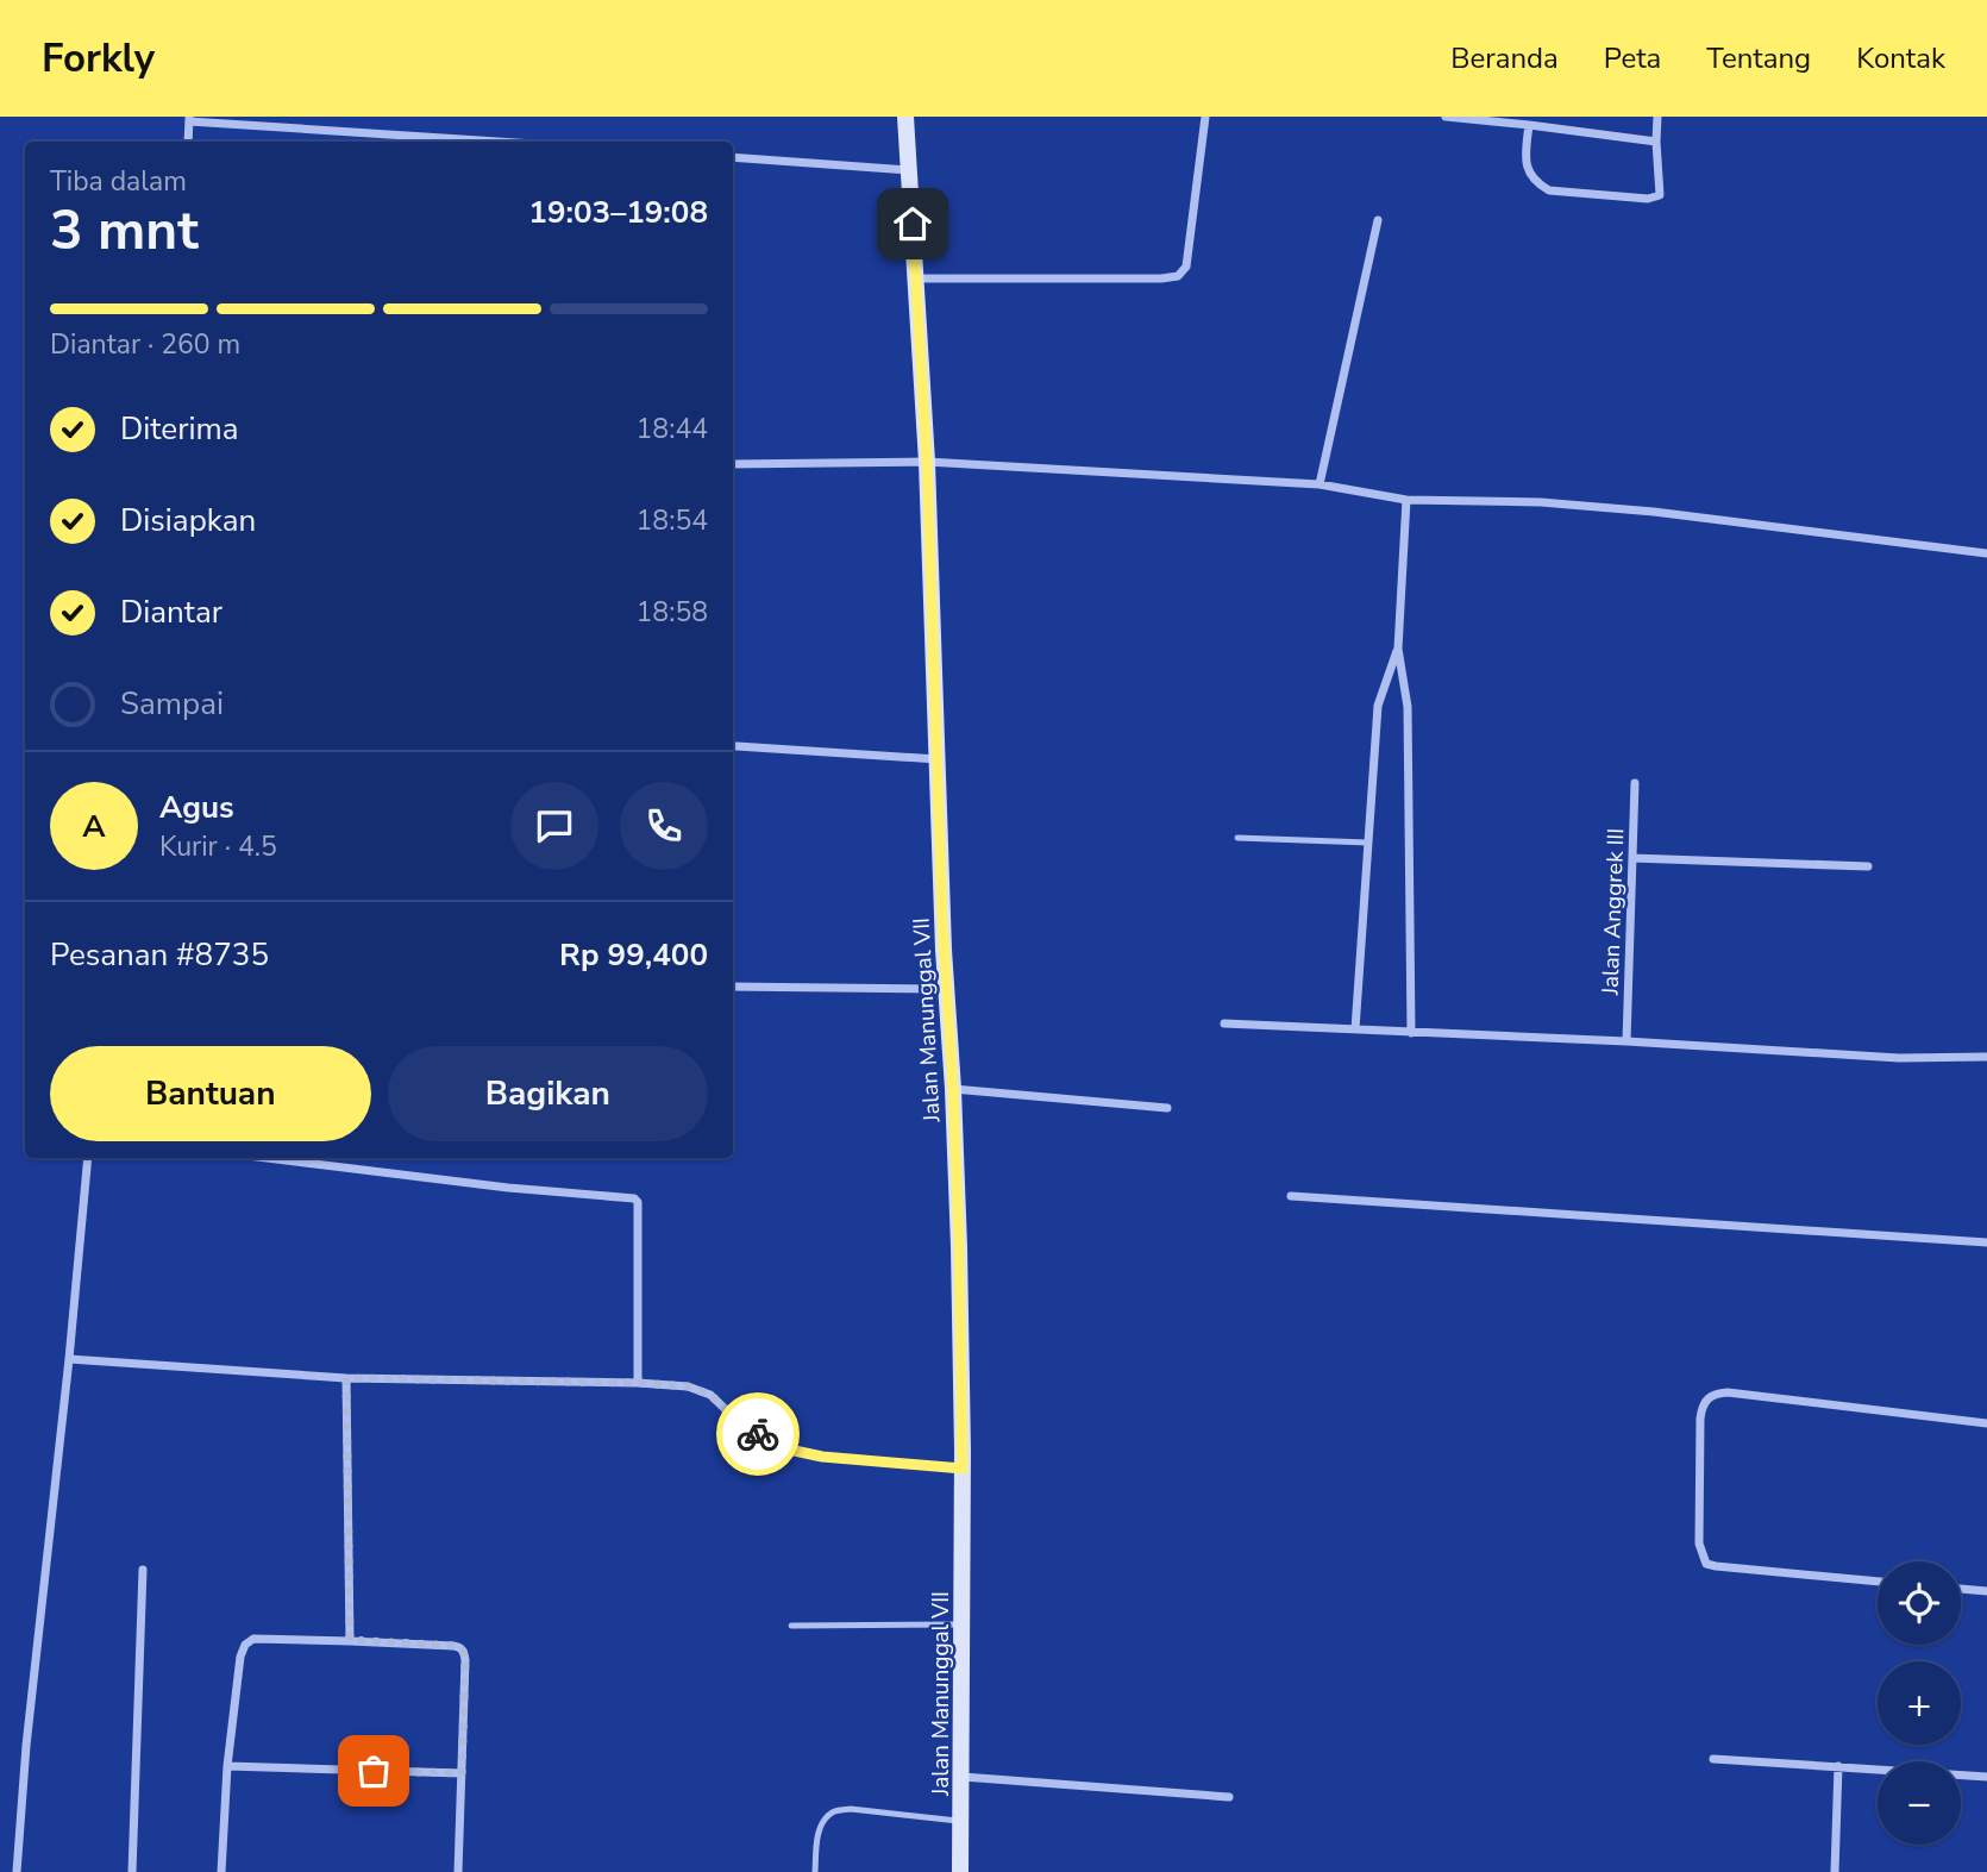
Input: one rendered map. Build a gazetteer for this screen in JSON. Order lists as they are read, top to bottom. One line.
{"streets":{"street":["Jalan Anggrek III","Jalan Manunggal VII"]},"page":{"header":"Forkly","nav":["Beranda","Peta","Tentang","Kontak"],"heading":["3 mnt","Tiba dalam","19:03–19:08"],"panel":["Agus","Kurir · 4.5","Pesanan #8735","Rp 99,400"],"bar":"Diantar · 260 m","list":[["Diterima","18:44"],["Disiapkan","18:54"],["Diantar","18:58"],"Sampai"],"round":"A","buttons":["Bantuan","Bagikan"],"map_buttons":["+","−"]}}
